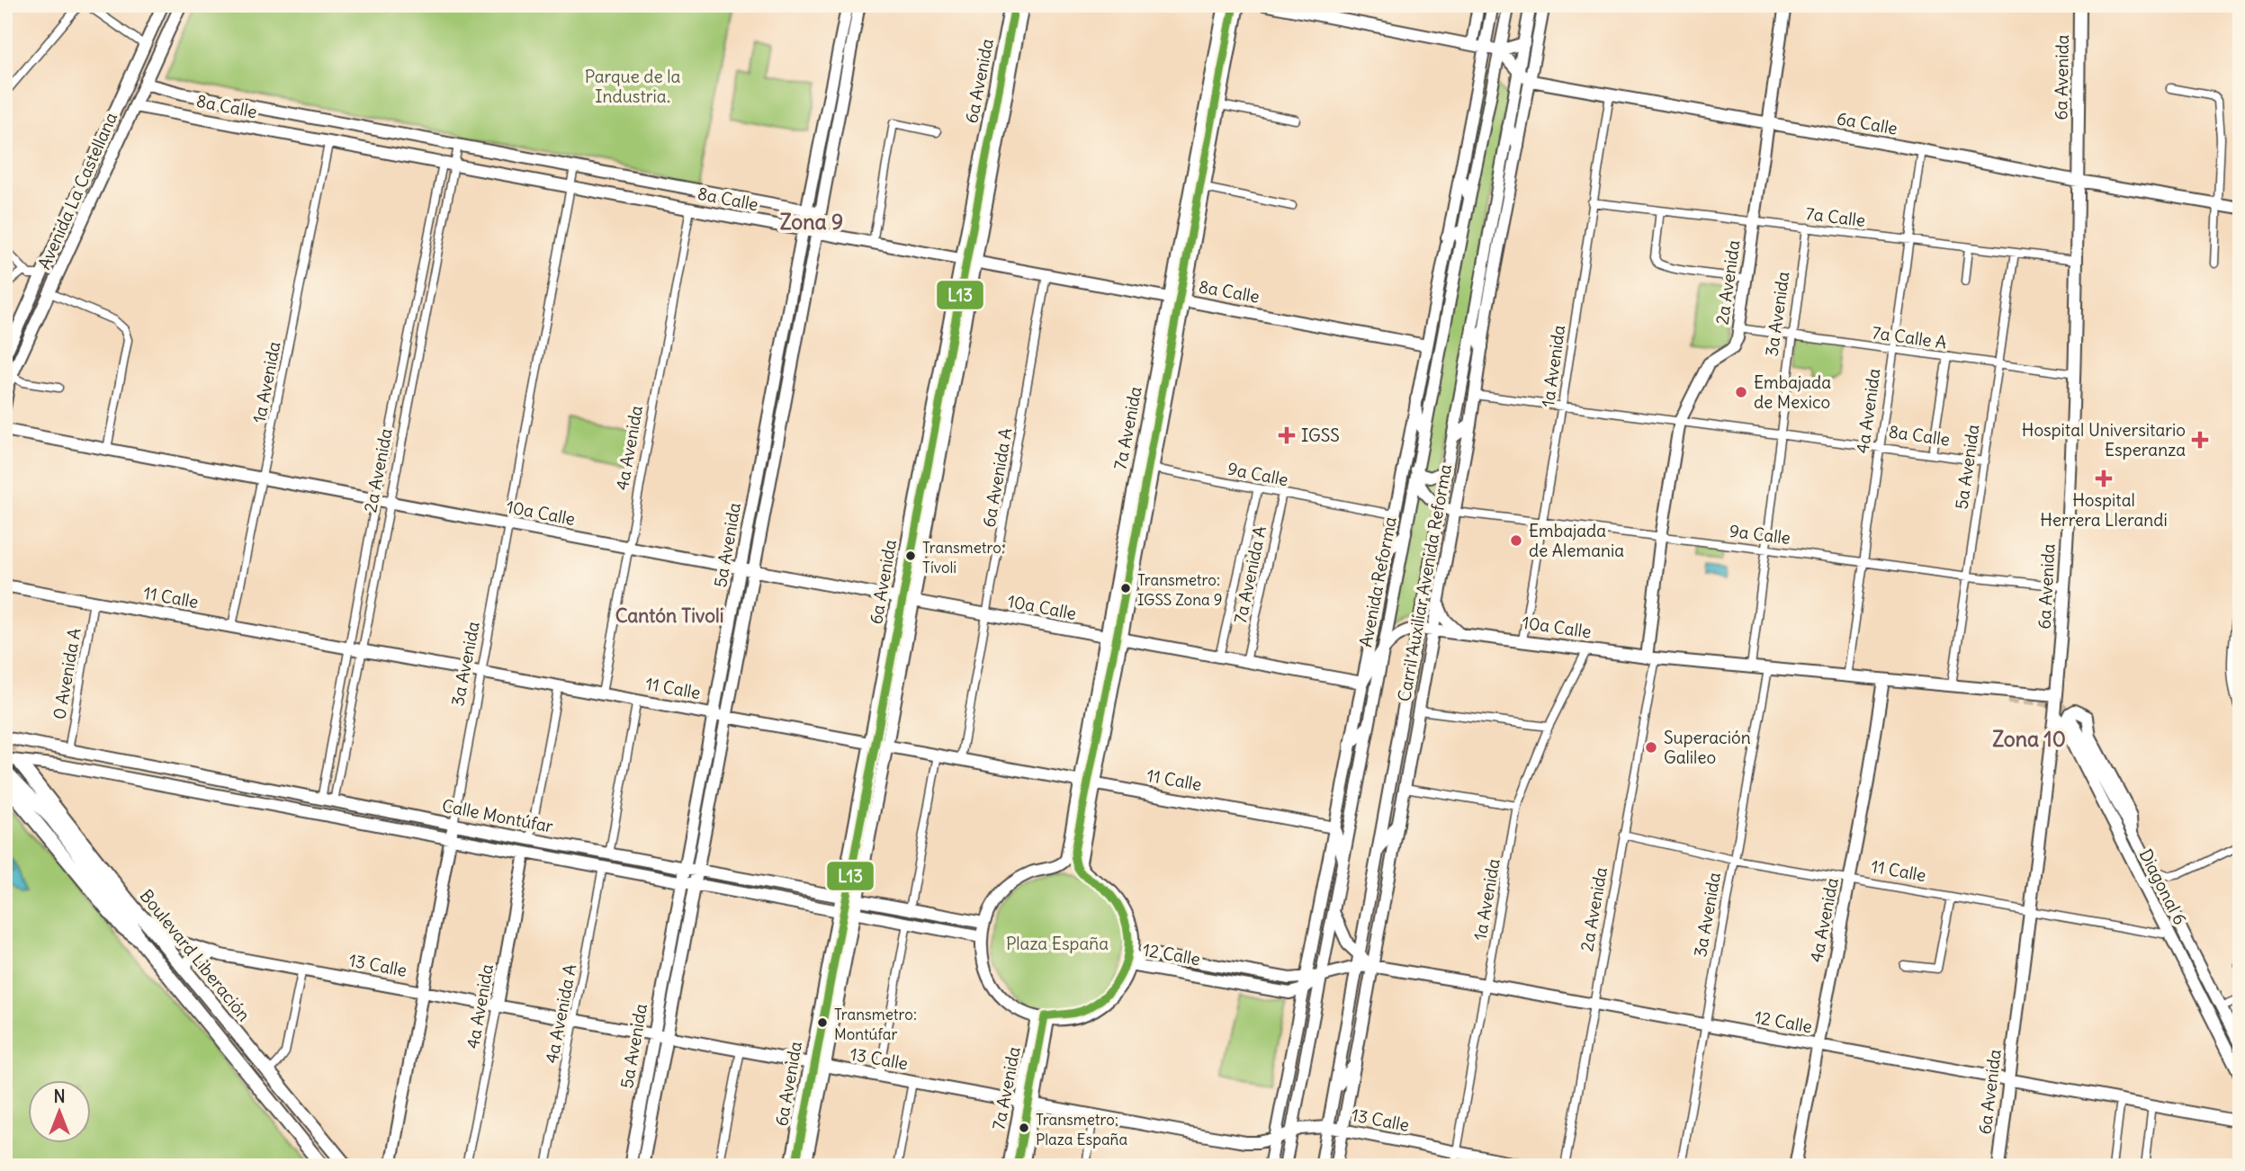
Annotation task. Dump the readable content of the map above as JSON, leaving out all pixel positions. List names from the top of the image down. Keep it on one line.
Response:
{"streets":{"highway":["Boulevard Liberación"],"main road":["6a Avenida","8a Calle","6a Calle","Avenida La Castellana","2a Avenida","3a Avenida","4a Avenida","7a Avenida","5a Avenida","10a Calle","Avenida Reforma","Carril Auxiliar Avenida Reforma","11 Calle","Calle Montúfar","Diagonal 6","12 Calle","13 Calle"],"street":["7a Calle","7a Calle A","1a Avenida","9a Calle","6a Avenida A","7a Avenida A","0 Avenida A","4a Avenida A"]},"crossings":[["6a Avenida","8a Calle"],["6a Avenida","6a Calle"],["6a Avenida","7a Calle"],["6a Avenida","7a Calle A"],["6a Avenida","9a Calle"],["6a Avenida","10a Calle"],["6a Avenida","11 Calle"],["6a Avenida","Calle Montúfar"],["6a Avenida","Diagonal 6"],["6a Avenida","12 Calle"],["6a Avenida","13 Calle"],["8a Calle","Avenida La Castellana"],["8a Calle","2a Avenida"],["8a Calle","3a Avenida"],["8a Calle","1a Avenida"],["8a Calle","4a Avenida"],["8a Calle","7a Avenida"],["8a Calle","5a Avenida"],["8a Calle","6a Avenida A"],["8a Calle","Carril Auxiliar Avenida Reforma"],["6a Calle","2a Avenida"],["6a Calle","1a Avenida"],["6a Calle","4a Avenida"],["6a Calle","Avenida Reforma"],["6a Calle","Carril Auxiliar Avenida Reforma"],["7a Calle","2a Avenida"],["7a Calle","3a Avenida"],["7a Calle","1a Avenida"],["7a Calle","4a Avenida"],["7a Calle","5a Avenida"],["2a Avenida","7a Calle A"],["2a Avenida","9a Calle"],["2a Avenida","10a Calle"],["2a Avenida","11 Calle"],["2a Avenida","Calle Montúfar"],["2a Avenida","12 Calle"],["3a Avenida","7a Calle A"],["3a Avenida","9a Calle"],["3a Avenida","10a Calle"],["3a Avenida","11 Calle"],["3a Avenida","Calle Montúfar"],["3a Avenida","12 Calle"],["3a Avenida","13 Calle"],["7a Calle A","4a Avenida"],["7a Calle A","5a Avenida"],["1a Avenida","9a Calle"],["1a Avenida","10a Calle"],["1a Avenida","11 Calle"],["1a Avenida","12 Calle"],["1a Avenida","13 Calle"],["4a Avenida","9a Calle"],["4a Avenida","10a Calle"],["4a Avenida","11 Calle"],["4a Avenida","Calle Montúfar"],["4a Avenida","12 Calle"],["4a Avenida","13 Calle"],["7a Avenida","9a Calle"],["7a Avenida","10a Calle"],["7a Avenida","11 Calle"],["7a Avenida","Calle Montúfar"],["7a Avenida","12 Calle"],["7a Avenida","13 Calle"],["5a Avenida","9a Calle"],["5a Avenida","10a Calle"],["5a Avenida","11 Calle"],["5a Avenida","Calle Montúfar"],["5a Avenida","13 Calle"],["9a Calle","7a Avenida A"],["9a Calle","Carril Auxiliar Avenida Reforma"],["6a Avenida A","10a Calle"],["6a Avenida A","11 Calle"],["10a Calle","7a Avenida A"],["10a Calle","Carril Auxiliar Avenida Reforma"],["Avenida Reforma","12 Calle"],["Avenida Reforma","13 Calle"],["Carril Auxiliar Avenida Reforma","12 Calle"],["Carril Auxiliar Avenida Reforma","13 Calle"],["11 Calle","0 Avenida A"],["11 Calle","Diagonal 6"],["0 Avenida A","Calle Montúfar"],["Calle Montúfar","4a Avenida A"],["Boulevard Liberación","13 Calle"],["13 Calle","4a Avenida A"]],"districts":["Zona 9","Cantón Tivoli","Zona 10"],"parks":["Parque de la Industria.","Plaza España"],"places":{"other":["Embajada de Mexico","Embajada de Alemania","Transmetro: Tívoli","Transmetro: IGSS Zona 9","Superación Galileo","Transmetro: Montúfar","Transmetro: Plaza España"],"health":["IGSS","Hospital Universitario Esperanza","Hospital Herrera Llerandi"]},"lines":["transit line L13"],"north":"top"}
